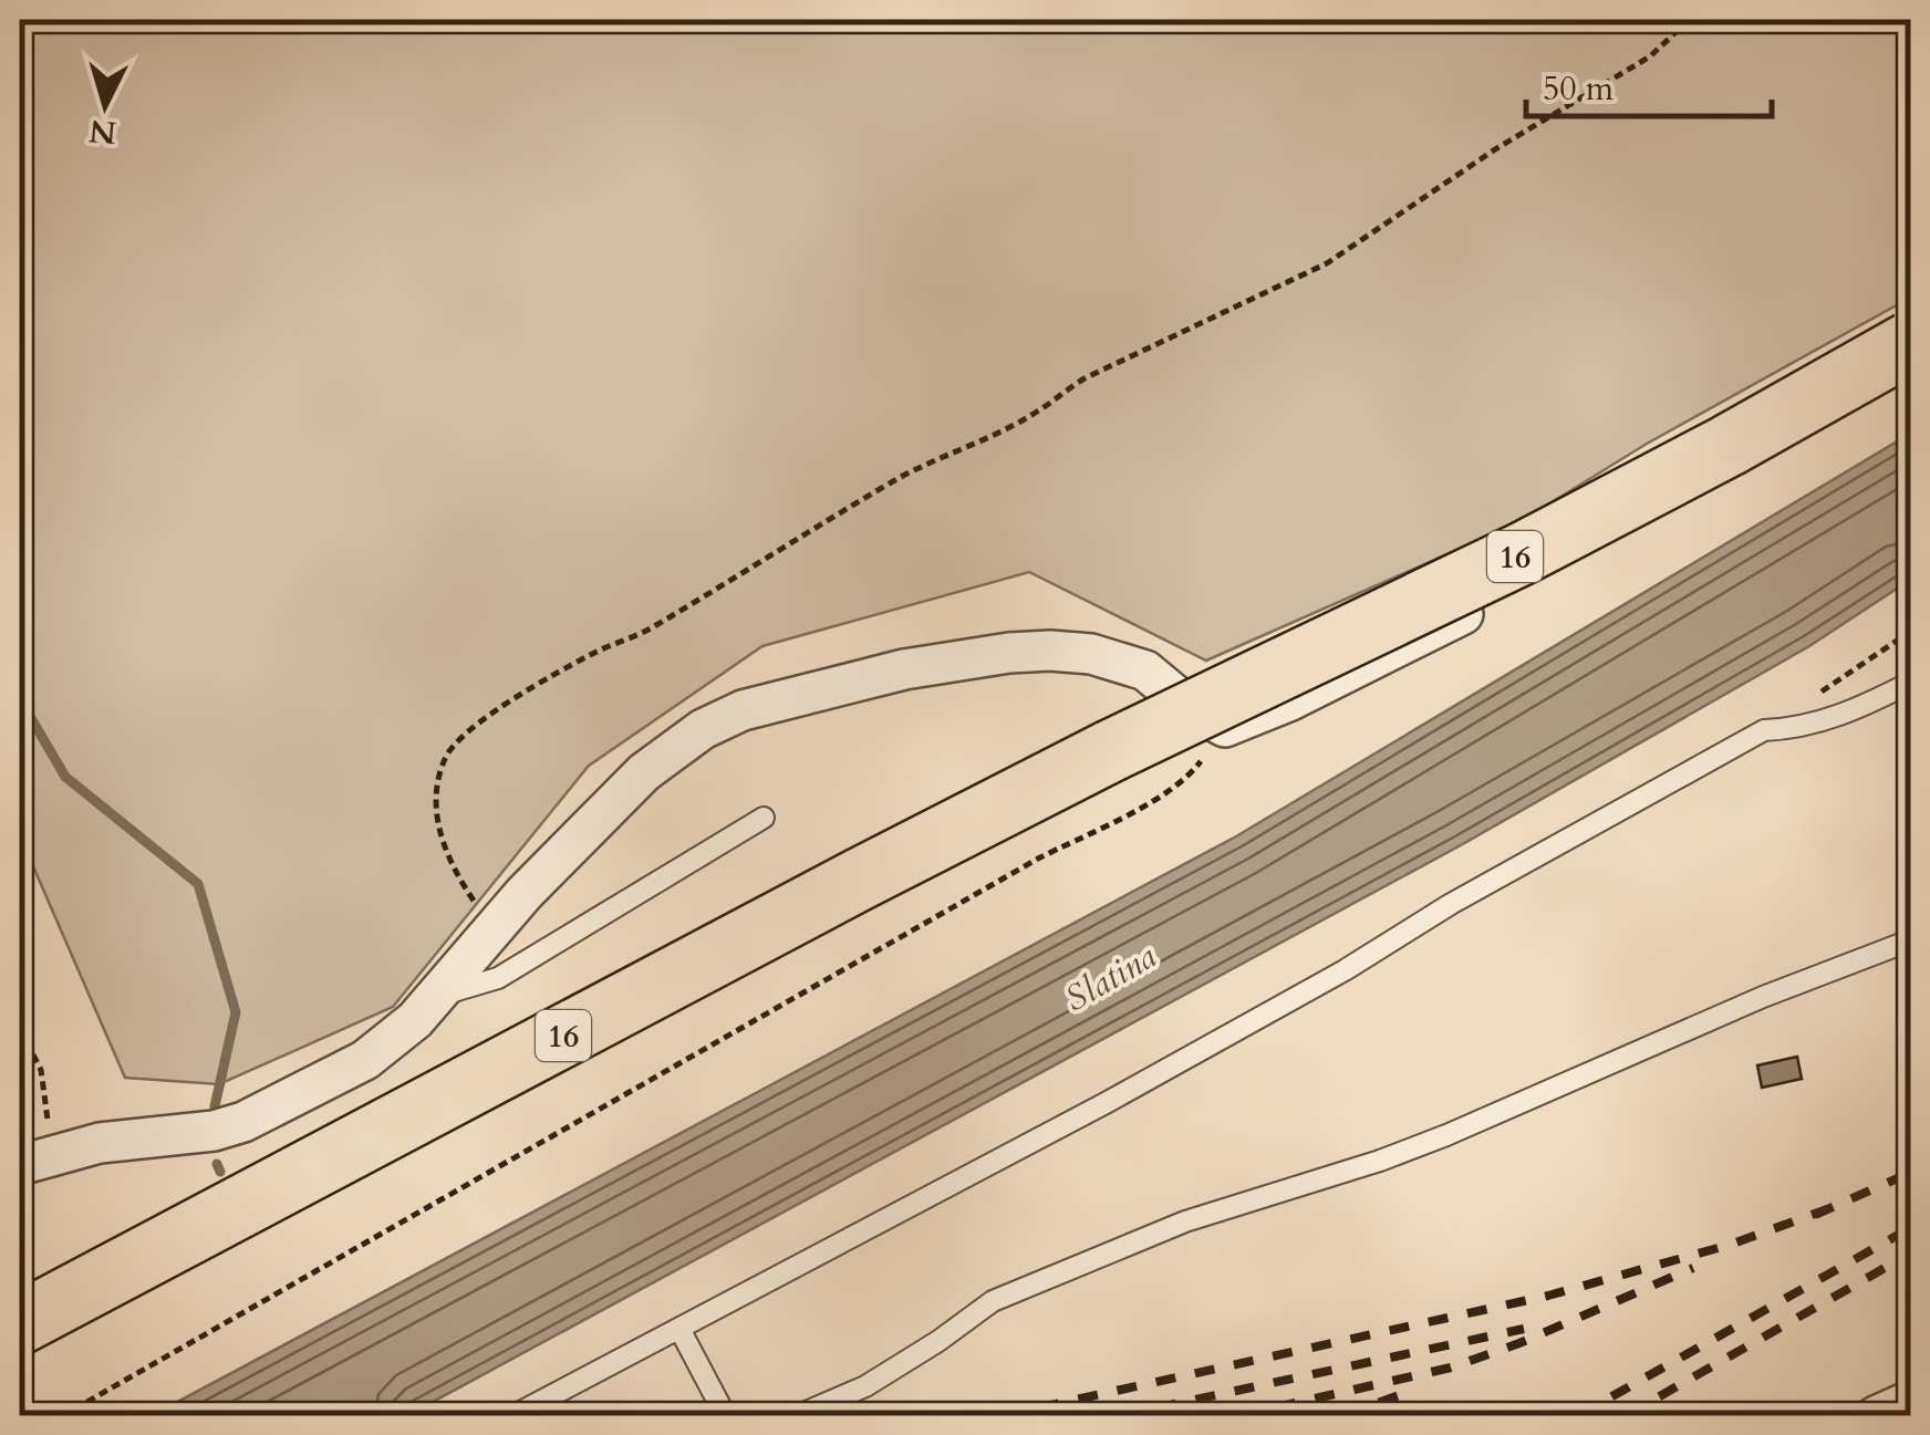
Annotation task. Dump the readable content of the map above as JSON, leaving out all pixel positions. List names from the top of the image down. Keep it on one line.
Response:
{"streets":{"main road":["16"]},"water":["Slatina"],"scale_bar":"50 m","north":"bottom"}
